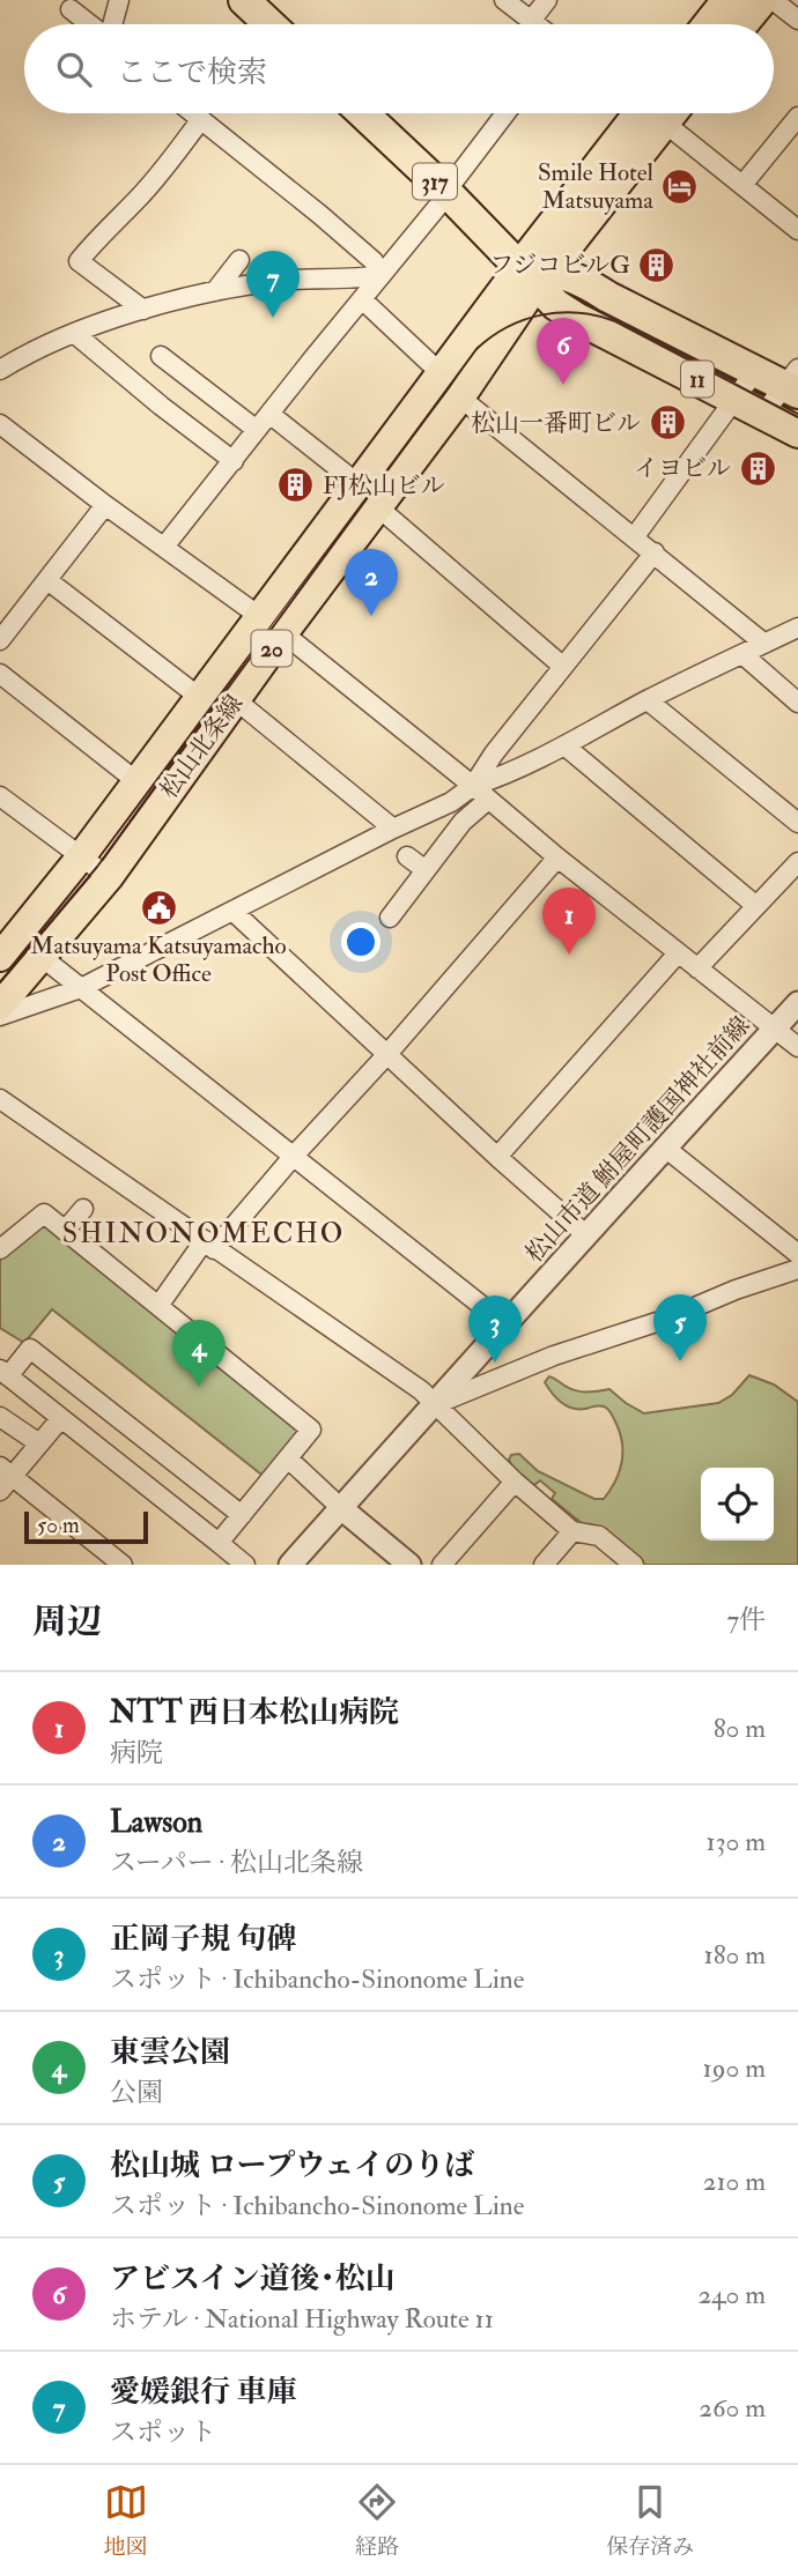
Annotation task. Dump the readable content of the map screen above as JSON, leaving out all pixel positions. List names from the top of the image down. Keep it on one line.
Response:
{"streets":{"highway":["317","11"],"main road":["20","松山北条線"],"street":["松山市道 鮒屋町護国神社前線"]},"crossings":[["317","11"],["317","松山北条線"],["11","松山北条線"]],"districts":["SHINONOMECHO"],"places":{"hotel":["Smile Hotel Matsuyama"],"building":["フジコビルG","松山一番町ビル","イヨビル","FJ松山ビル"],"public building":["Matsuyama Katsuyamacho Post Office"]},"scale_bar":"50 m","page":{"search":"ここで検索","pins":["7","6","2","1","5","3","4"],"scale":"50 m","heading":["周辺","7件"],"list":[{"mark":"1","name":"NTT 西日本松山病院","note":"病院","value":"80 m"},{"mark":"2","name":"Lawson","note":"スーパー · 松山北条線","value":"130 m"},{"mark":"3","name":"正岡子規 句碑","note":"スポット · Ichibancho-Sinonome Line","value":"180 m"},{"mark":"4","name":"東雲公園","note":"公園","value":"190 m"},{"mark":"5","name":"松山城 ロープウェイのりば","note":"スポット · Ichibancho-Sinonome Line","value":"210 m"},{"mark":"6","name":"アビスイン道後･松山","note":"ホテル · National Highway Route 11","value":"240 m"},{"mark":"7","name":"愛媛銀行 車庫","note":"スポット","value":"260 m"}],"nav":["地図","経路","保存済み"]}}
